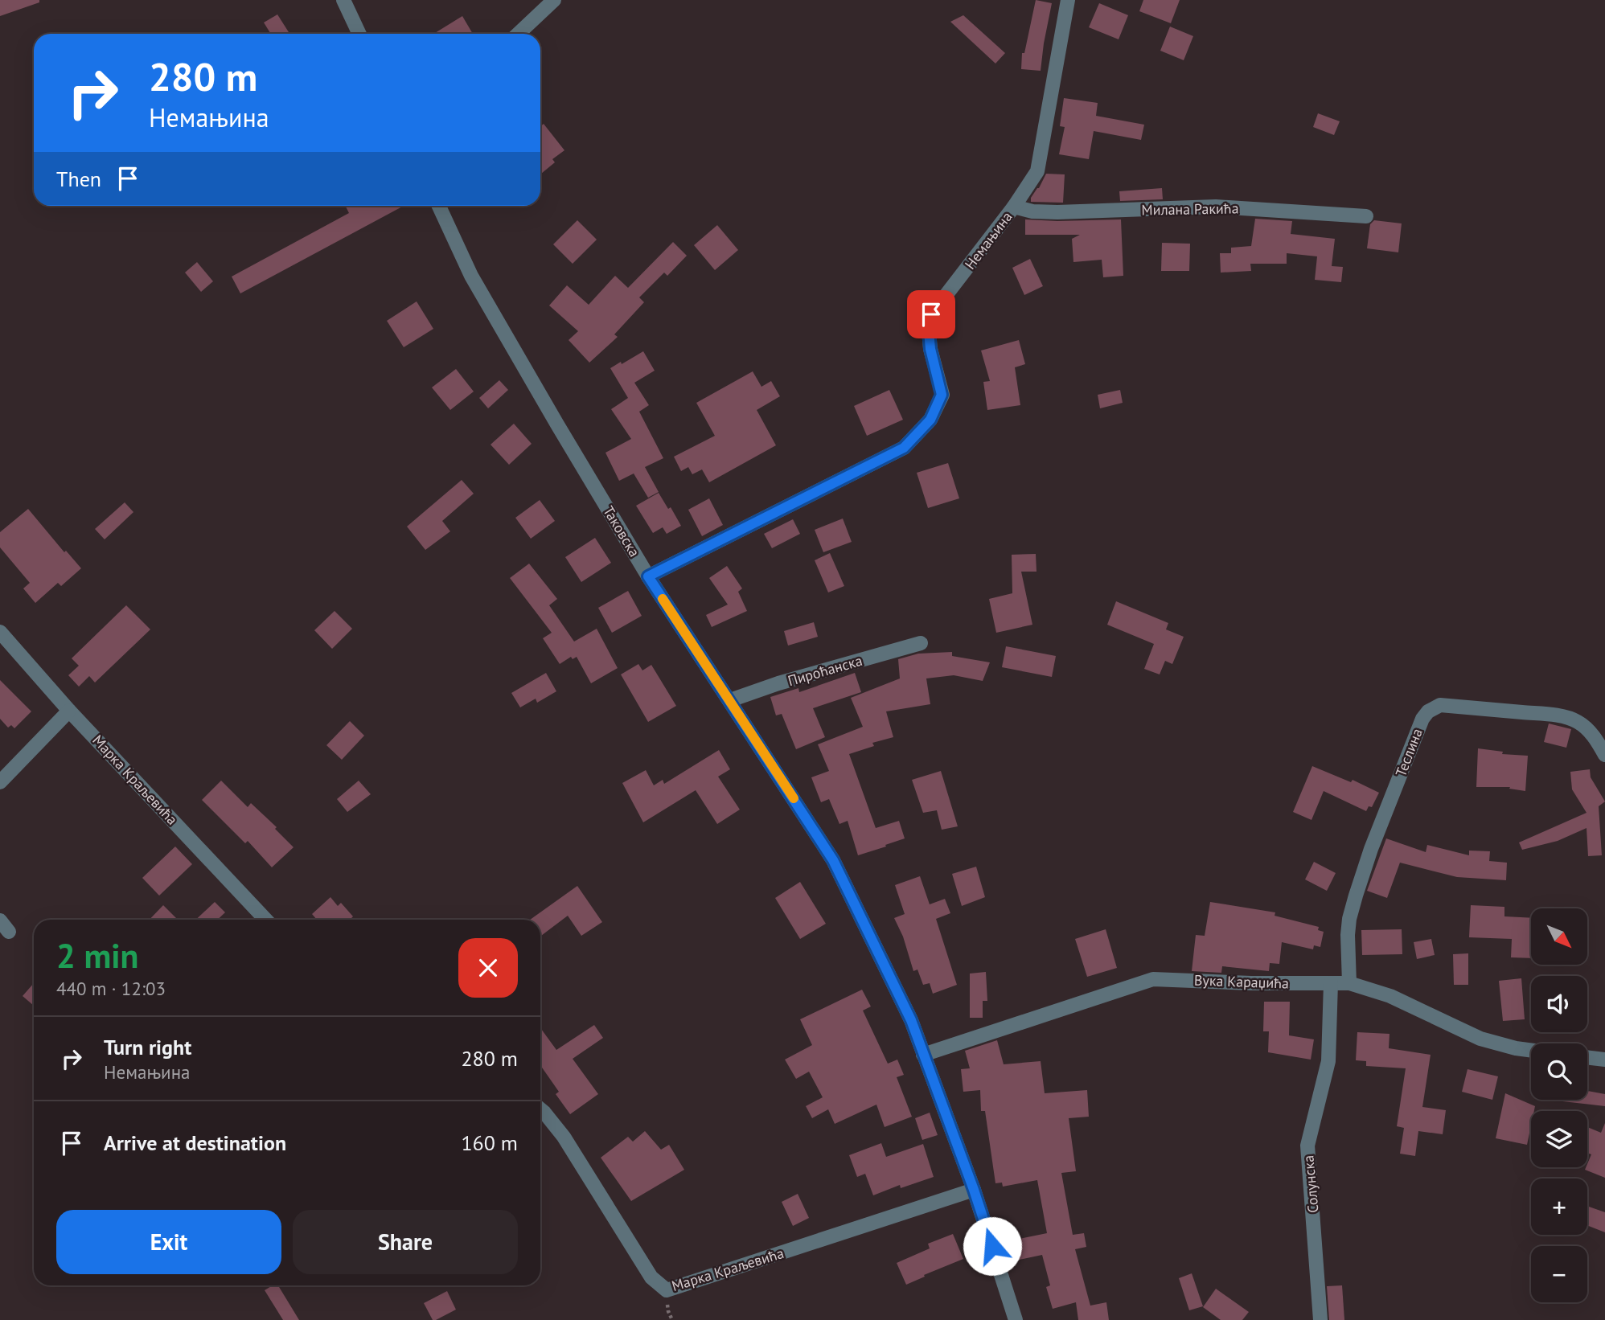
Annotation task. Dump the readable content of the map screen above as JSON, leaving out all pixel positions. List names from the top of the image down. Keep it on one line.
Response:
{"streets":{"street":["Милана Ракића","Немањина","Таковска","Пироћанска","Теслина","Марка Краљевића","Вука Караџића","Солунска"]},"crossings":[["Милана Ракића","Немањина"],["Немањина","Таковска"],["Таковска","Пироћанска"],["Таковска","Марка Краљевића"],["Таковска","Вука Караџића"],["Теслина","Вука Караџића"],["Вука Караџића","Солунска"]],"north":"bottom right","page":{"turn":["280 m","Немањина"],"then":"Then","map_buttons":["+","−"],"heading":["2 min","440 m · 12:03"],"list":[{"name":"Turn right","note":"Немањина","value":"280 m"},{"name":"Arrive at destination","value":"160 m"}],"buttons":["Exit","Share"]}}
